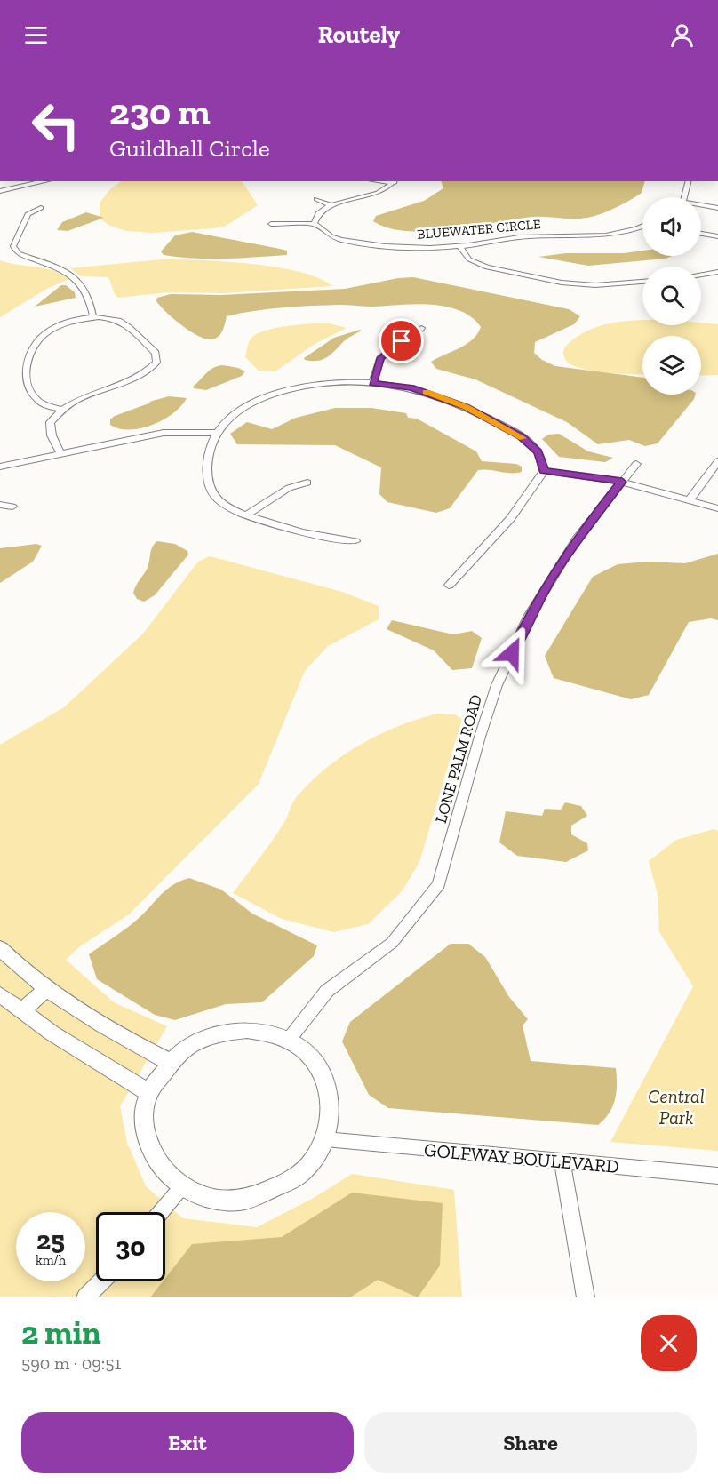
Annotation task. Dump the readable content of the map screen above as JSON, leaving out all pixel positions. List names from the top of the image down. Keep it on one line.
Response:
{"streets":{"street":["BLUEWATER CIRCLE","LONE PALM ROAD","GOLFWAY BOULEVARD"]},"crossings":[["LONE PALM ROAD","GOLFWAY BOULEVARD"]],"parks":["Central Park"],"page":{"header":"Routely","turn":["230 m","Guildhall Circle"],"speed":"25 km/h","limit":"30","heading":["2 min","590 m · 09:51"],"buttons":["Exit","Share"]}}
